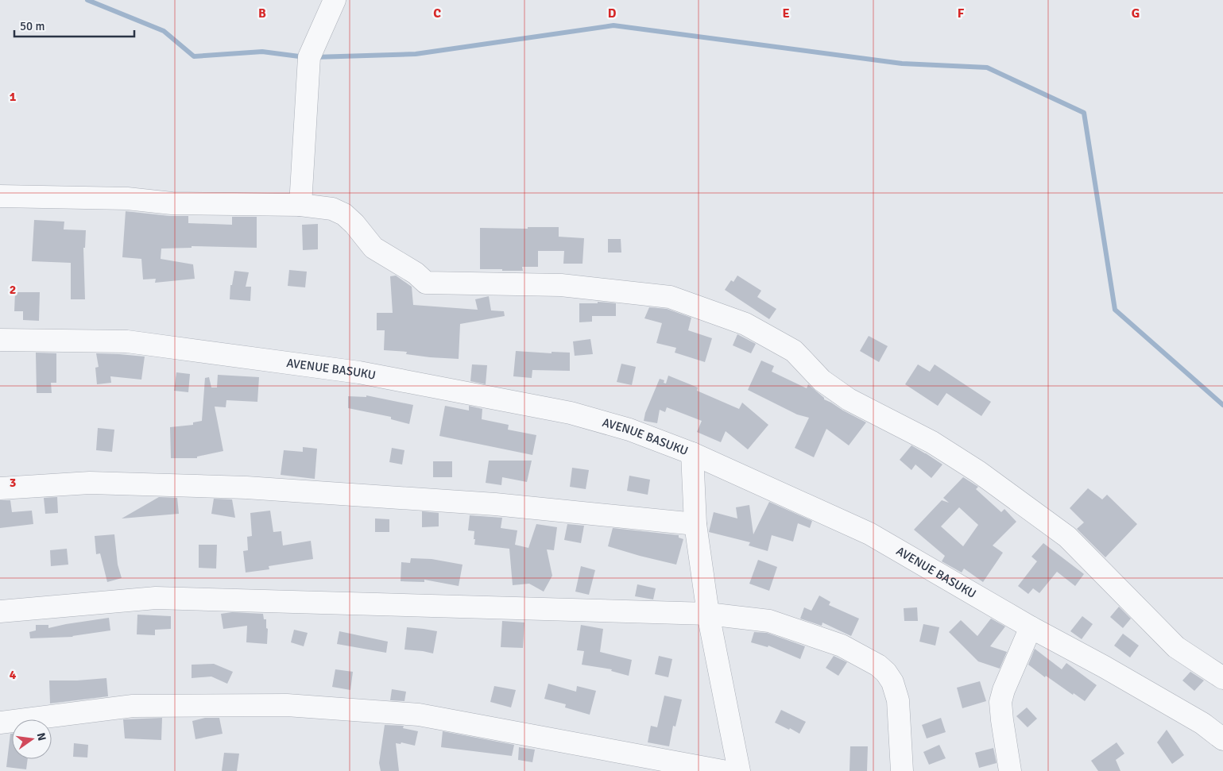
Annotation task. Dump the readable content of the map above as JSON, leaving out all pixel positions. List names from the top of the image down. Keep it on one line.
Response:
{"streets":{"street":["AVENUE BASUKU"]},"scale_bar":"50 m","north":"right","grid":{"columns":["B","C","D","E","F","G"],"rows":["1","2","3","4"]}}
